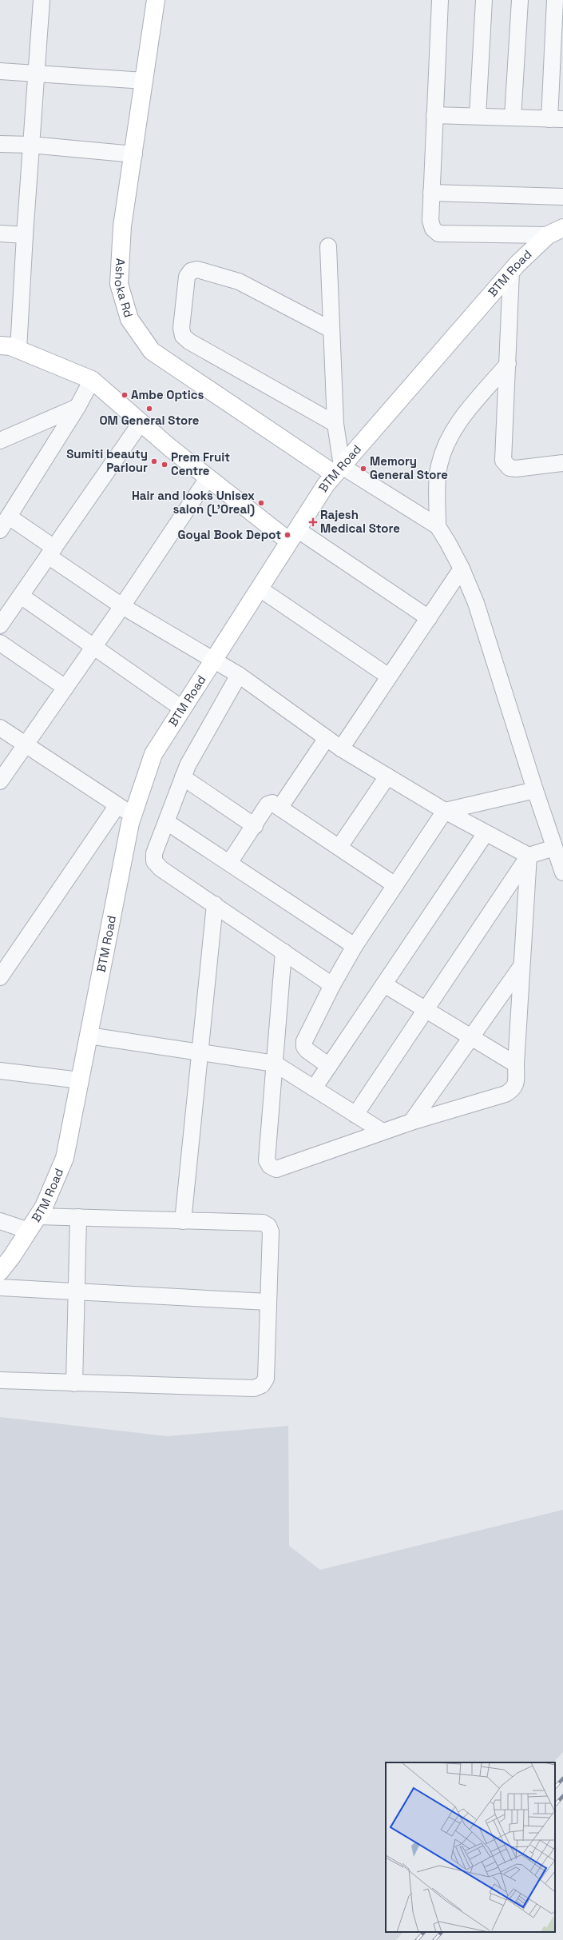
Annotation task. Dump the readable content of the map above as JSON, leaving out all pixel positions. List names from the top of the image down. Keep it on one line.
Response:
{"streets":{"street":["BTM Road","Ashoka Rd"]},"crossings":[["BTM Road","Ashoka Rd"]],"places":{"other":["Ambe Optics","OM General Store","Sumiti beauty Parlour","Prem Fruit Centre","Memory General Store","Hair and looks Unisex salon (L'Oreal)","Goyal Book Depot"],"health":["Rajesh Medical Store"]}}
